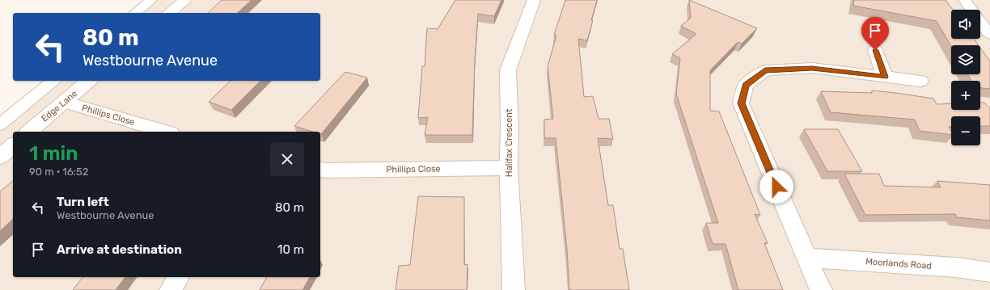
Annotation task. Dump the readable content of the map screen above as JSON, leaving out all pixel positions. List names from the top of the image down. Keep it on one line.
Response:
{"streets":{"street":["Edge Lane","Phillips Close","Halifax Crescent","Moorlands Road"]},"crossings":[["Edge Lane","Phillips Close"],["Phillips Close","Halifax Crescent"]],"page":{"map_buttons":["+","−"],"turn":["80 m","Westbourne Avenue"],"heading":["1 min","90 m · 16:52"],"list":[{"name":"Turn left","note":"Westbourne Avenue","value":"80 m"},{"name":"Arrive at destination","value":"10 m"}]}}
